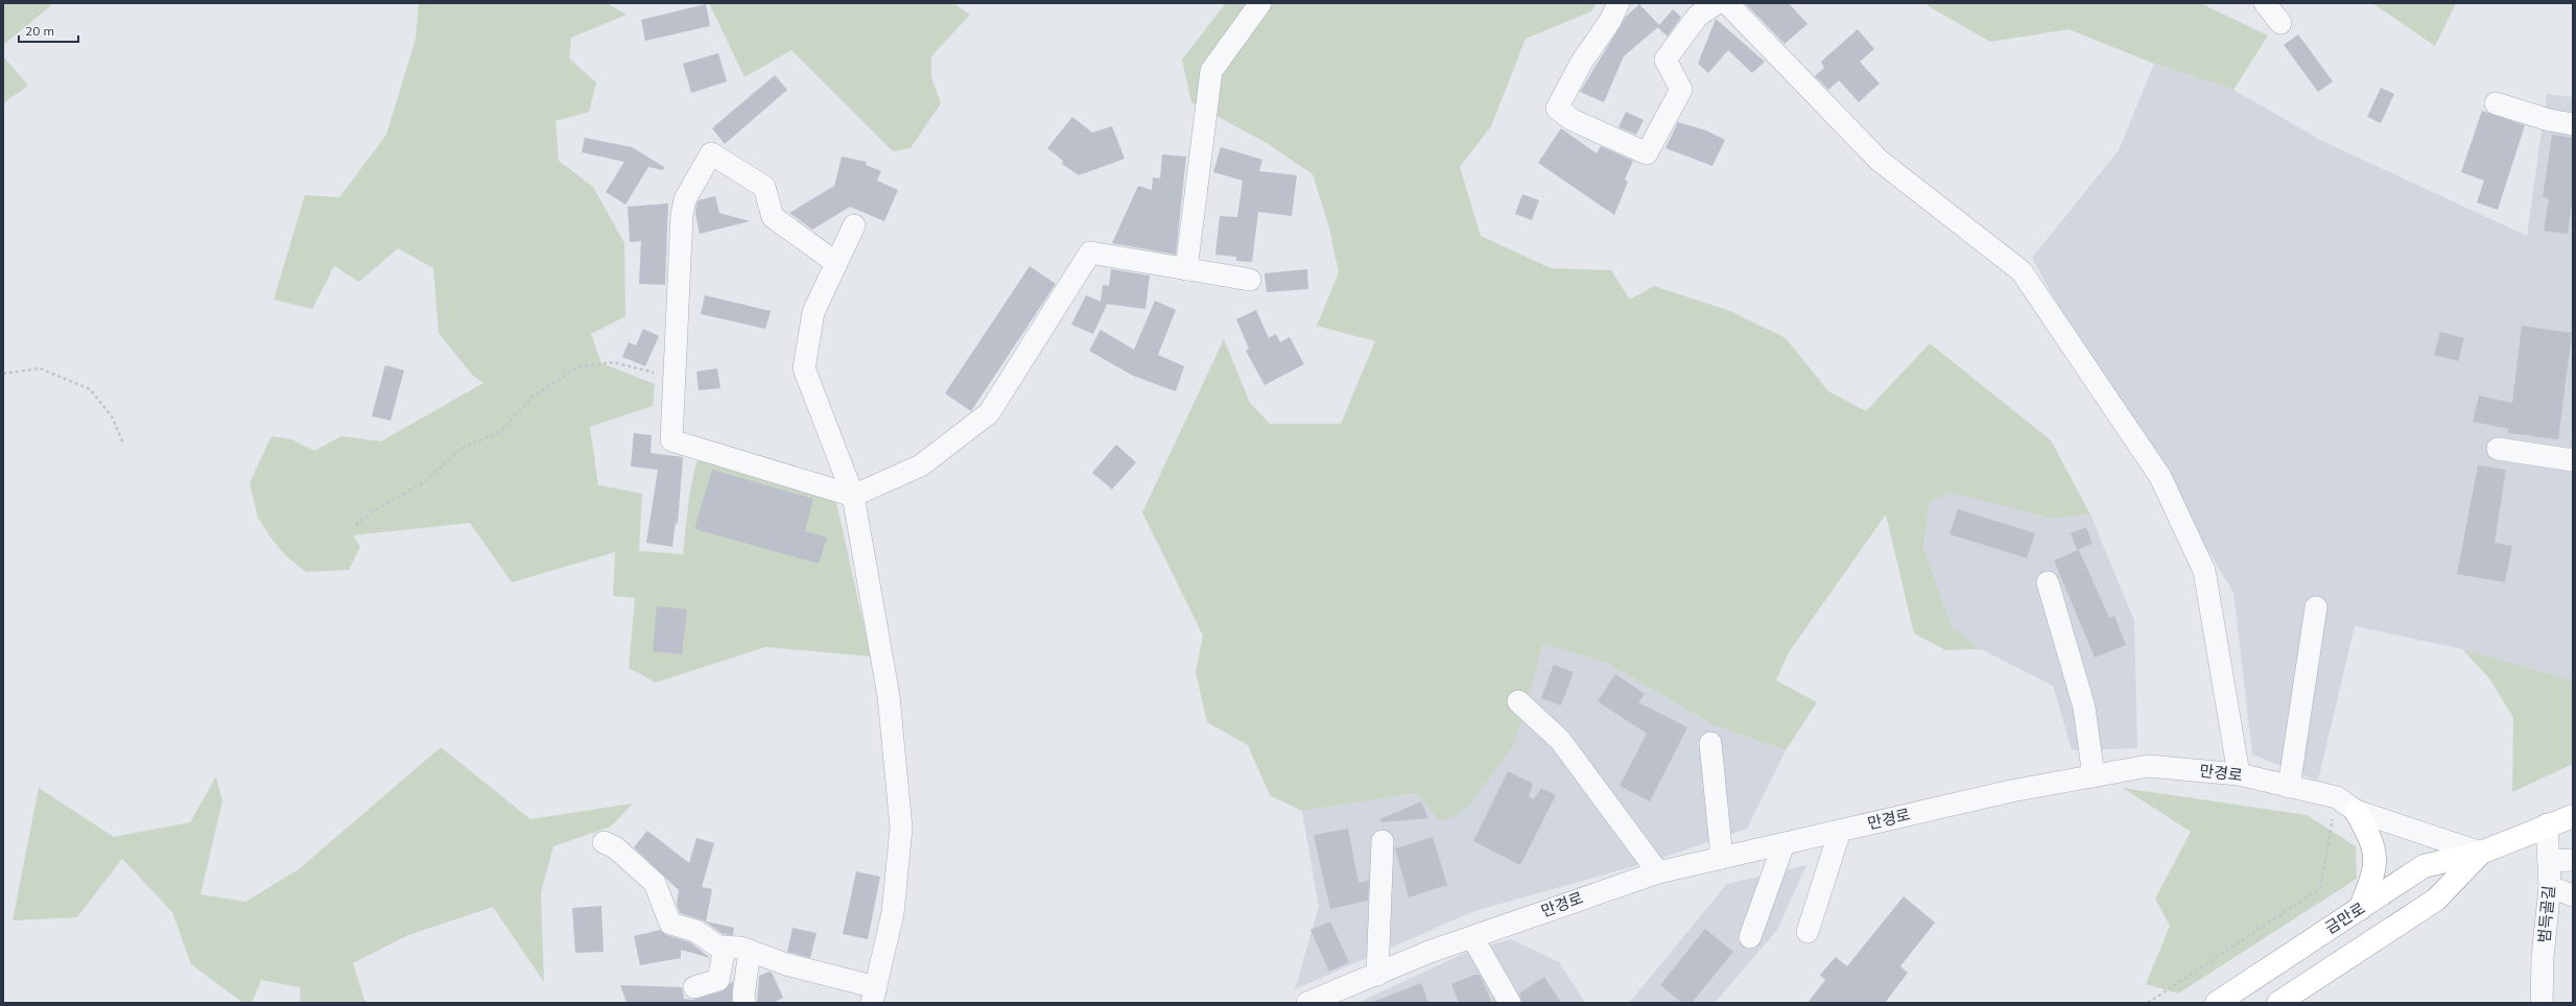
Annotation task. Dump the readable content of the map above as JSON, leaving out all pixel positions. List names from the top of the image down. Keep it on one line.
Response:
{"streets":{"main road":["금만로"],"street":["만경로","범득골길"]},"crossings":[["만경로","금만로"],["범득골길","금만로"]],"scale_bar":"20 m"}
